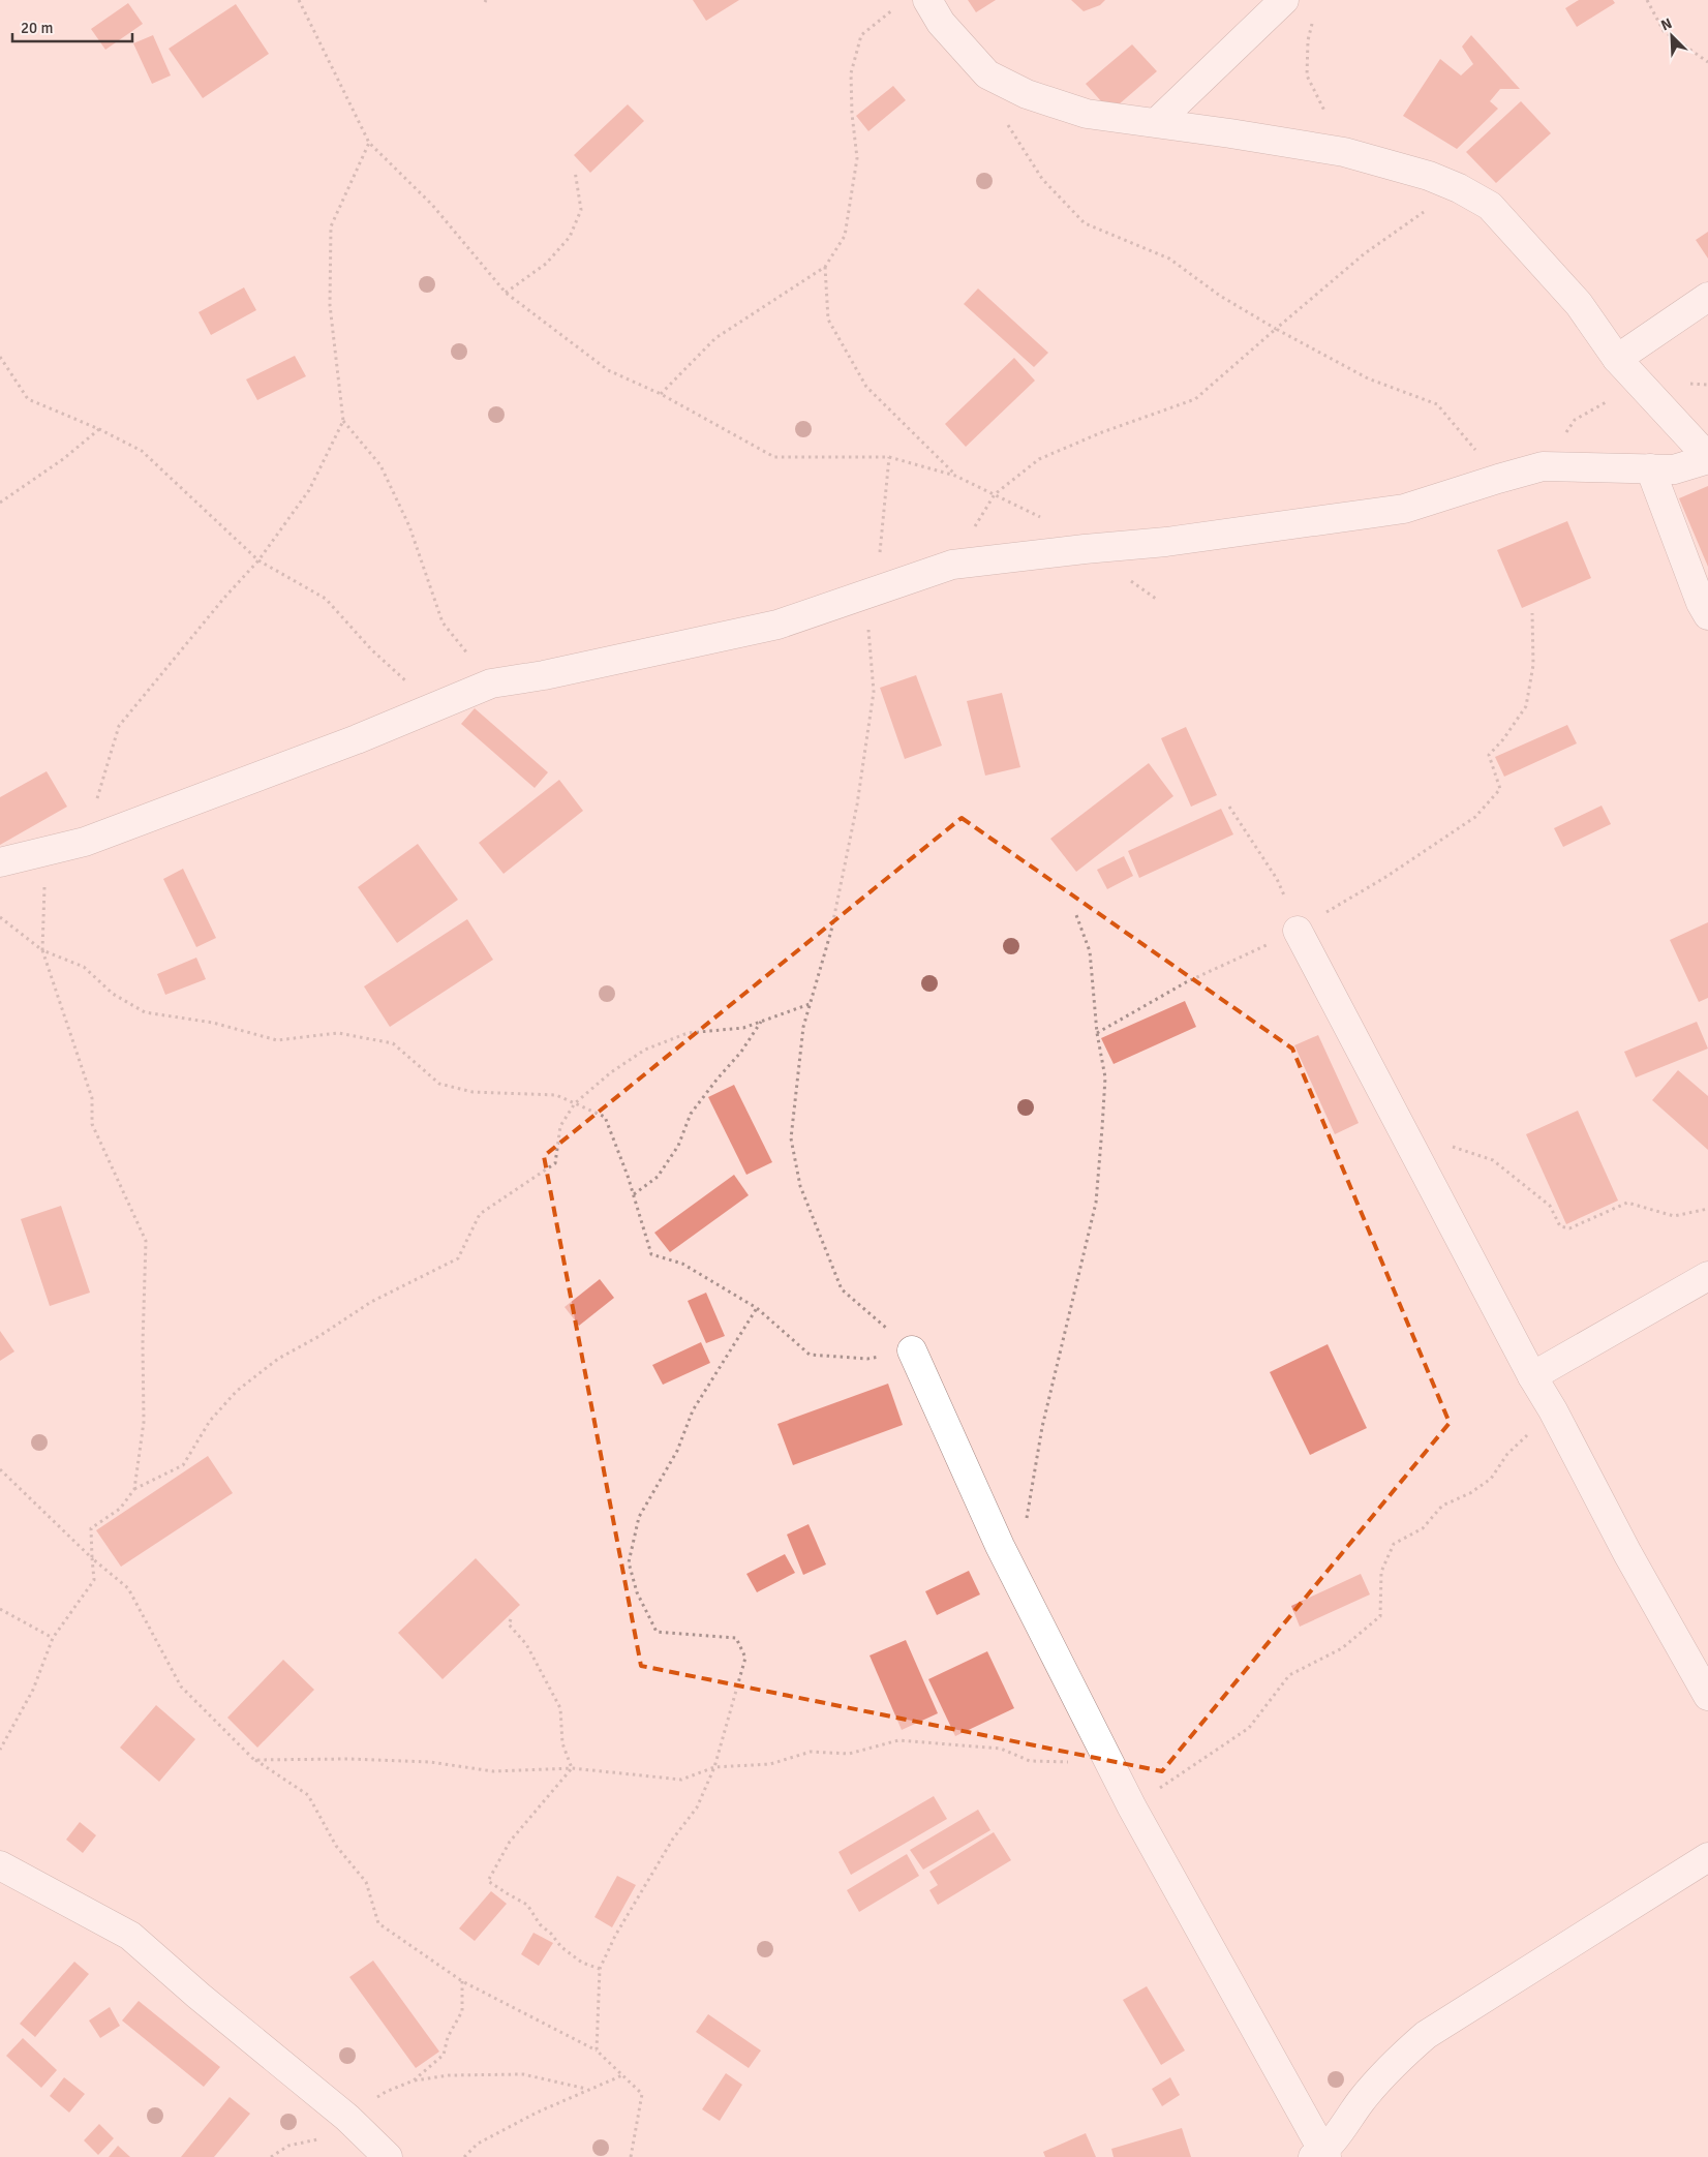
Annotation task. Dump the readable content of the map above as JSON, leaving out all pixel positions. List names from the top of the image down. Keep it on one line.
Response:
{"scale_bar":"20 m","north":"top left"}
